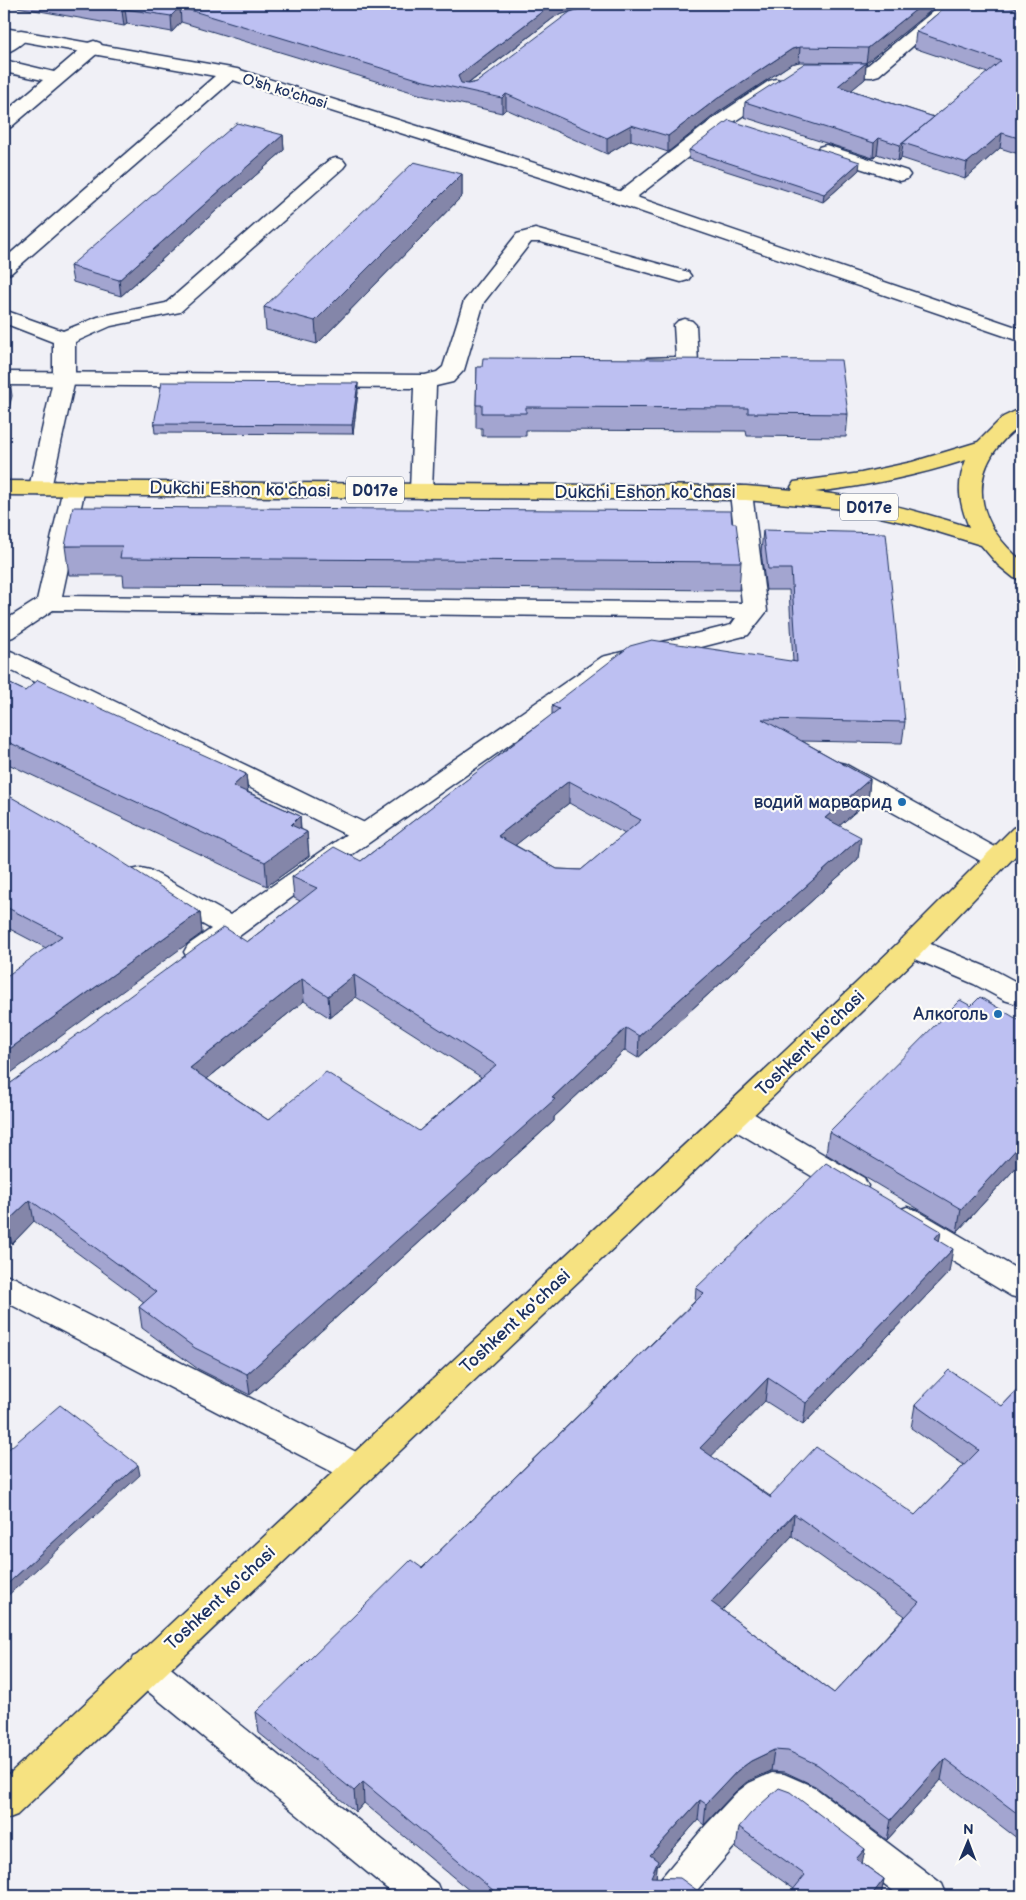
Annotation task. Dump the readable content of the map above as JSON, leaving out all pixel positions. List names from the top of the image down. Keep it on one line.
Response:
{"streets":{"main road":["Dukchi Eshon ko'chasi","D017e","Toshkent ko'chasi"],"street":["O'sh ko'chasi"]},"crossings":[["Dukchi Eshon ko'chasi","D017e"]],"places":["водий марварид","Алкоголь"],"north":"top"}
